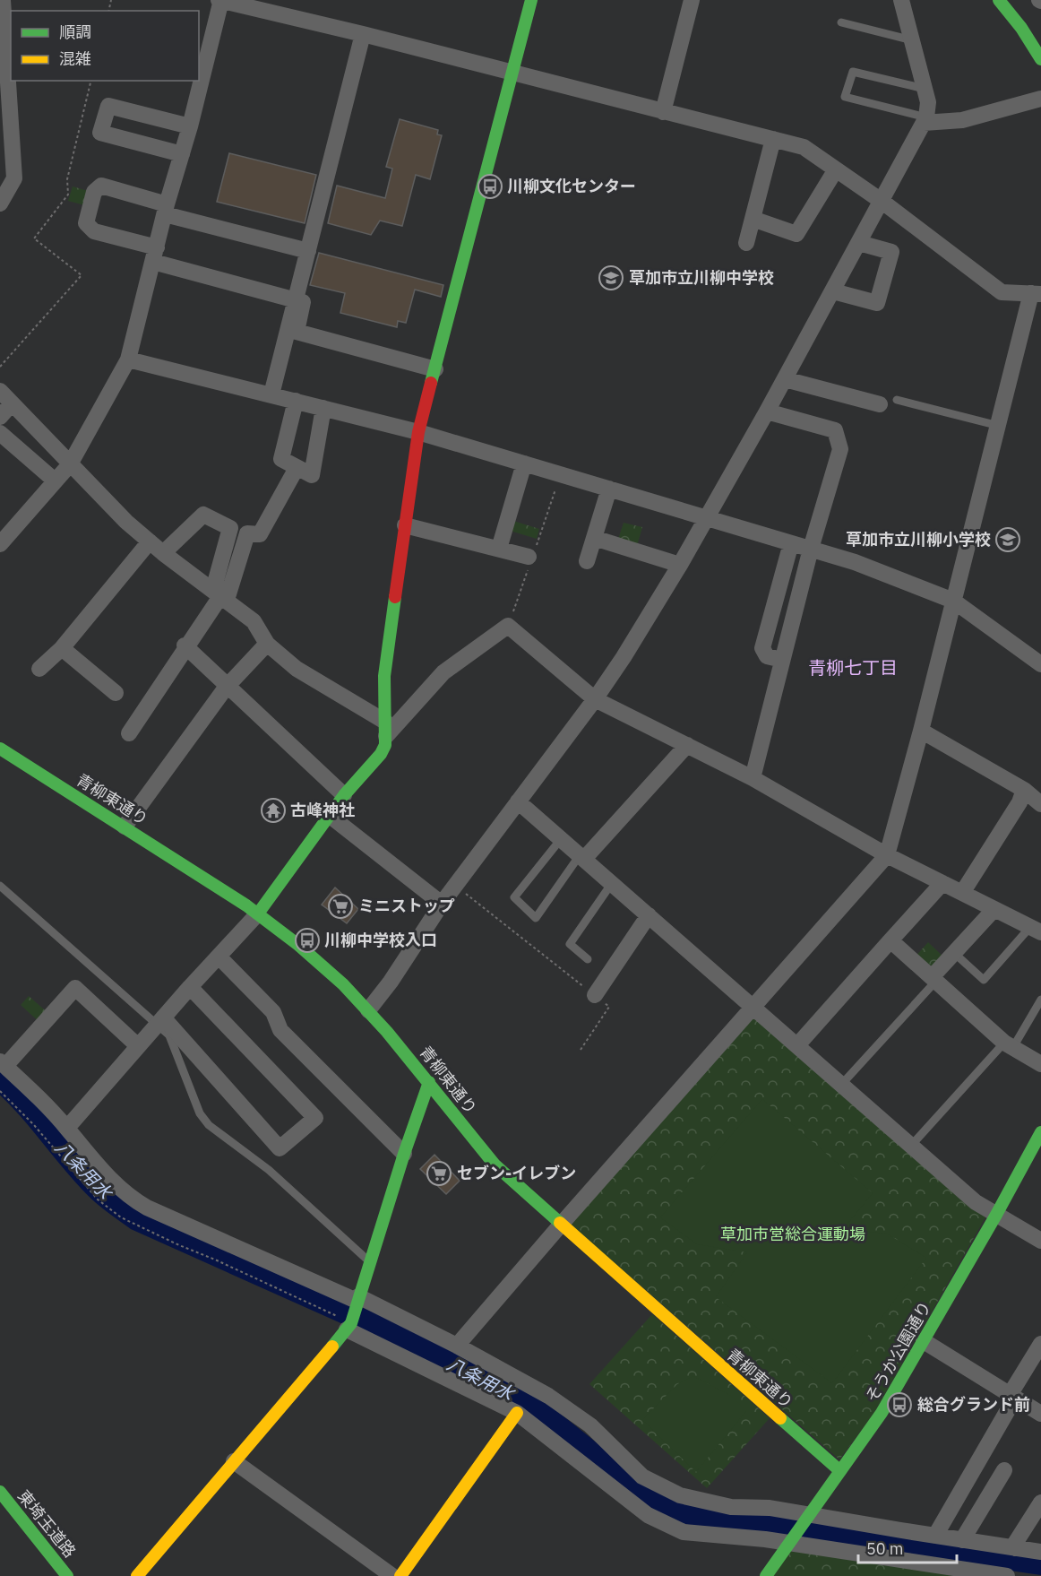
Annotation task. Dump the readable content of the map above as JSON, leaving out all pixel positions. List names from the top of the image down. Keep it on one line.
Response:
{"streets":{"main road":["青柳東通り","そうか公園通り","東埼玉道路"]},"crossings":[["青柳東通り","そうか公園通り"]],"districts":["青柳七丁目"],"water":["八条用水"],"parks":["草加市営総合運動場"],"places":{"bus stop":["川柳文化センター","川柳中学校入口","総合グランド前"],"school or university":["草加市立川柳中学校","草加市立川柳小学校"],"temple":["古峰神社"],"supermarket":["ミニストップ","セブン-イレブン"]},"legend":["順調","混雑"],"scale_bar":"50 m"}
